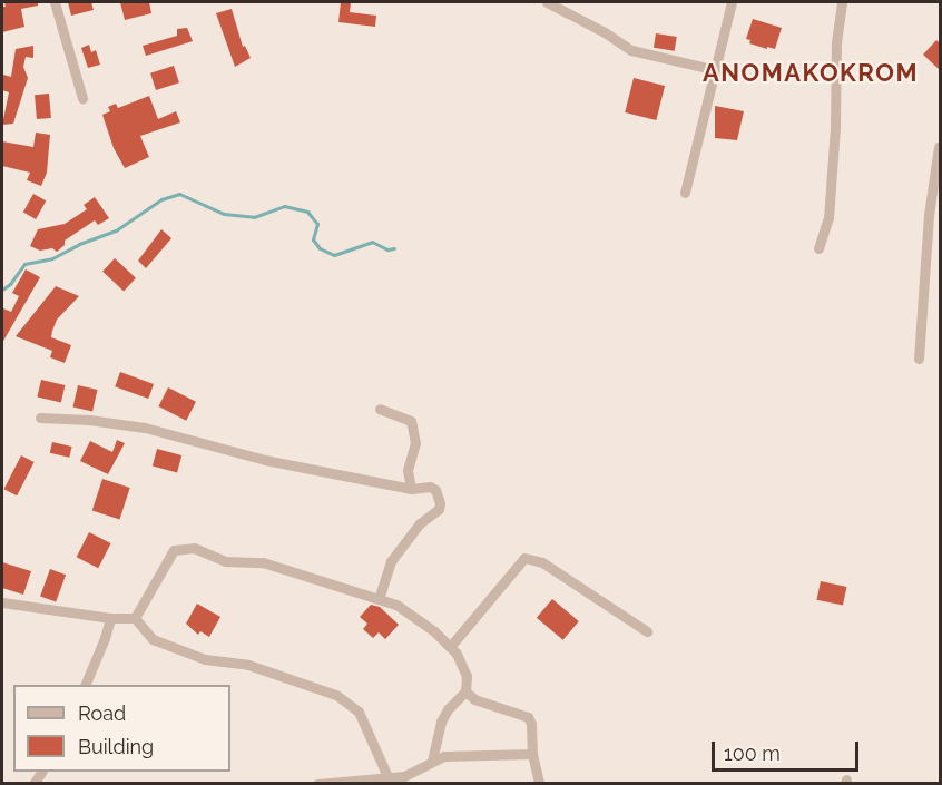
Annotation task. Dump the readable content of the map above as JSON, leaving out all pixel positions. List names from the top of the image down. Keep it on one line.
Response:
{"districts":["ANOMAKOKROM"],"legend":["Road","Building"],"scale_bar":"100 m"}
